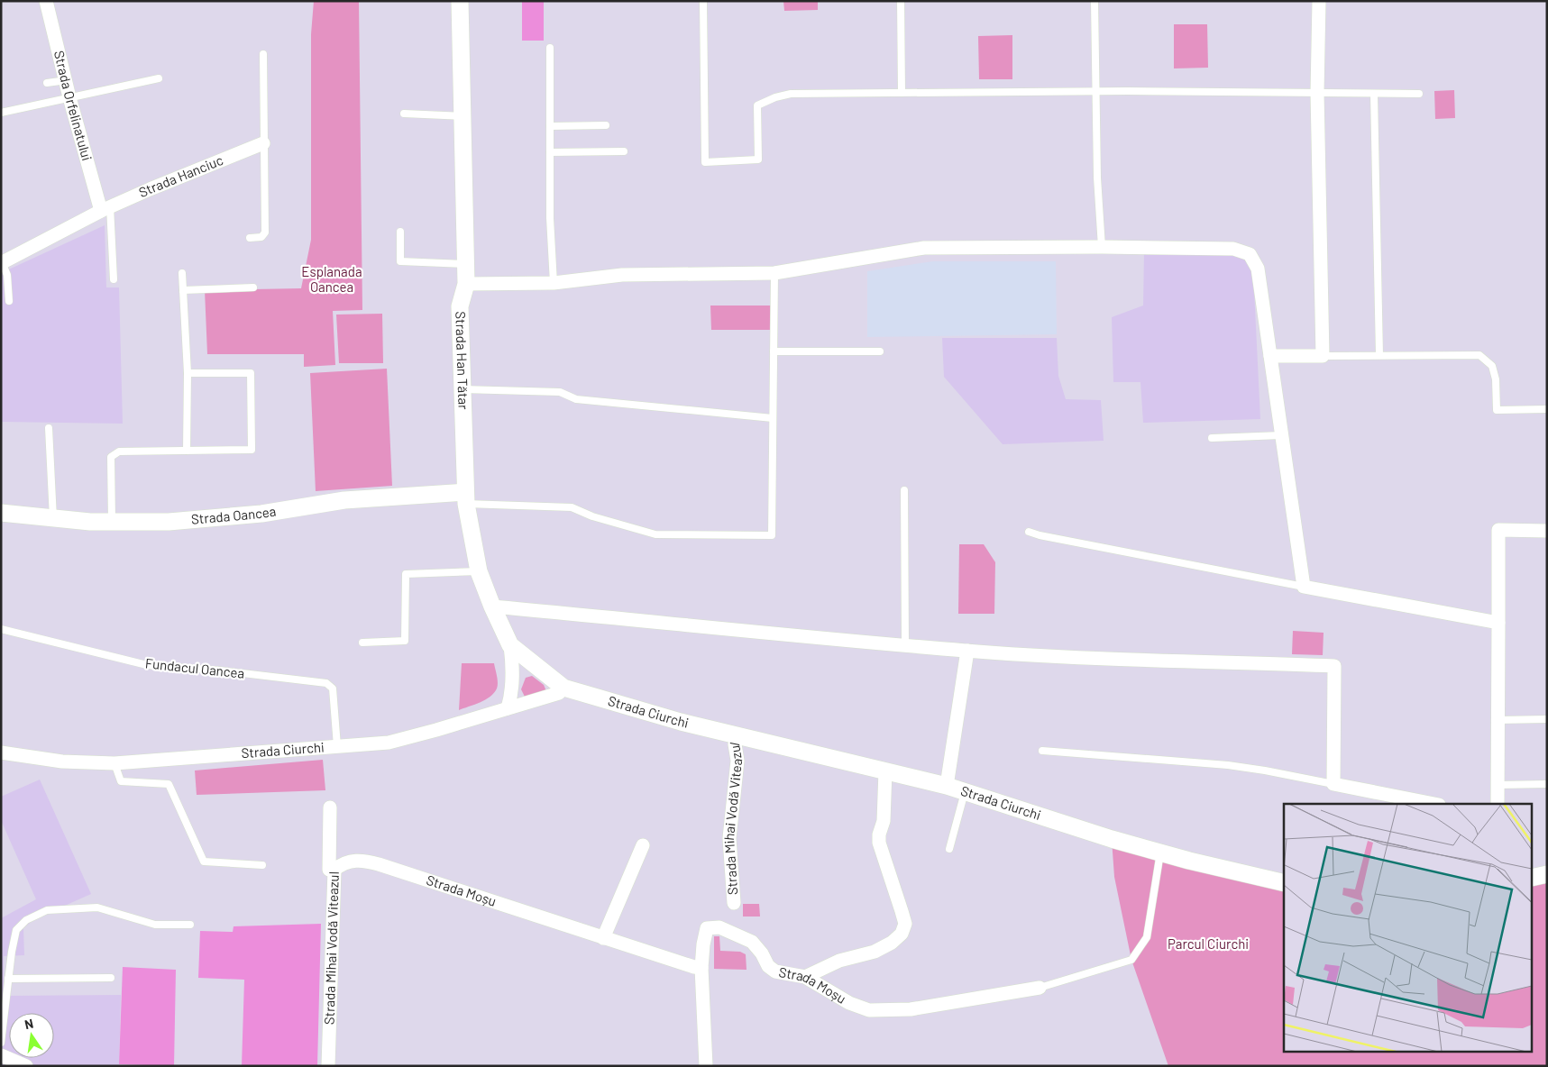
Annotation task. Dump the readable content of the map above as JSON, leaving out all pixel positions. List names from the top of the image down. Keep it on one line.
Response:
{"streets":{"street":["Strada Orfelinatului","Strada Hanciuc","Strada Han Tătar","Strada Oancea","Strada Ciurchi","Strada Mihai Vodă Viteazul","Strada Moșu"],"lane":["Fundacul Oancea"]},"crossings":[["Strada Orfelinatului","Strada Hanciuc"],["Strada Han Tătar","Strada Oancea"],["Strada Han Tătar","Strada Ciurchi"],["Fundacul Oancea","Strada Ciurchi"],["Strada Ciurchi","Strada Mihai Vodă Viteazul"],["Strada Ciurchi","Strada Moșu"],["Strada Mihai Vodă Viteazul","Strada Moșu"]],"parks":["Esplanada Oancea","Parcul Ciurchi"],"north":"top"}
